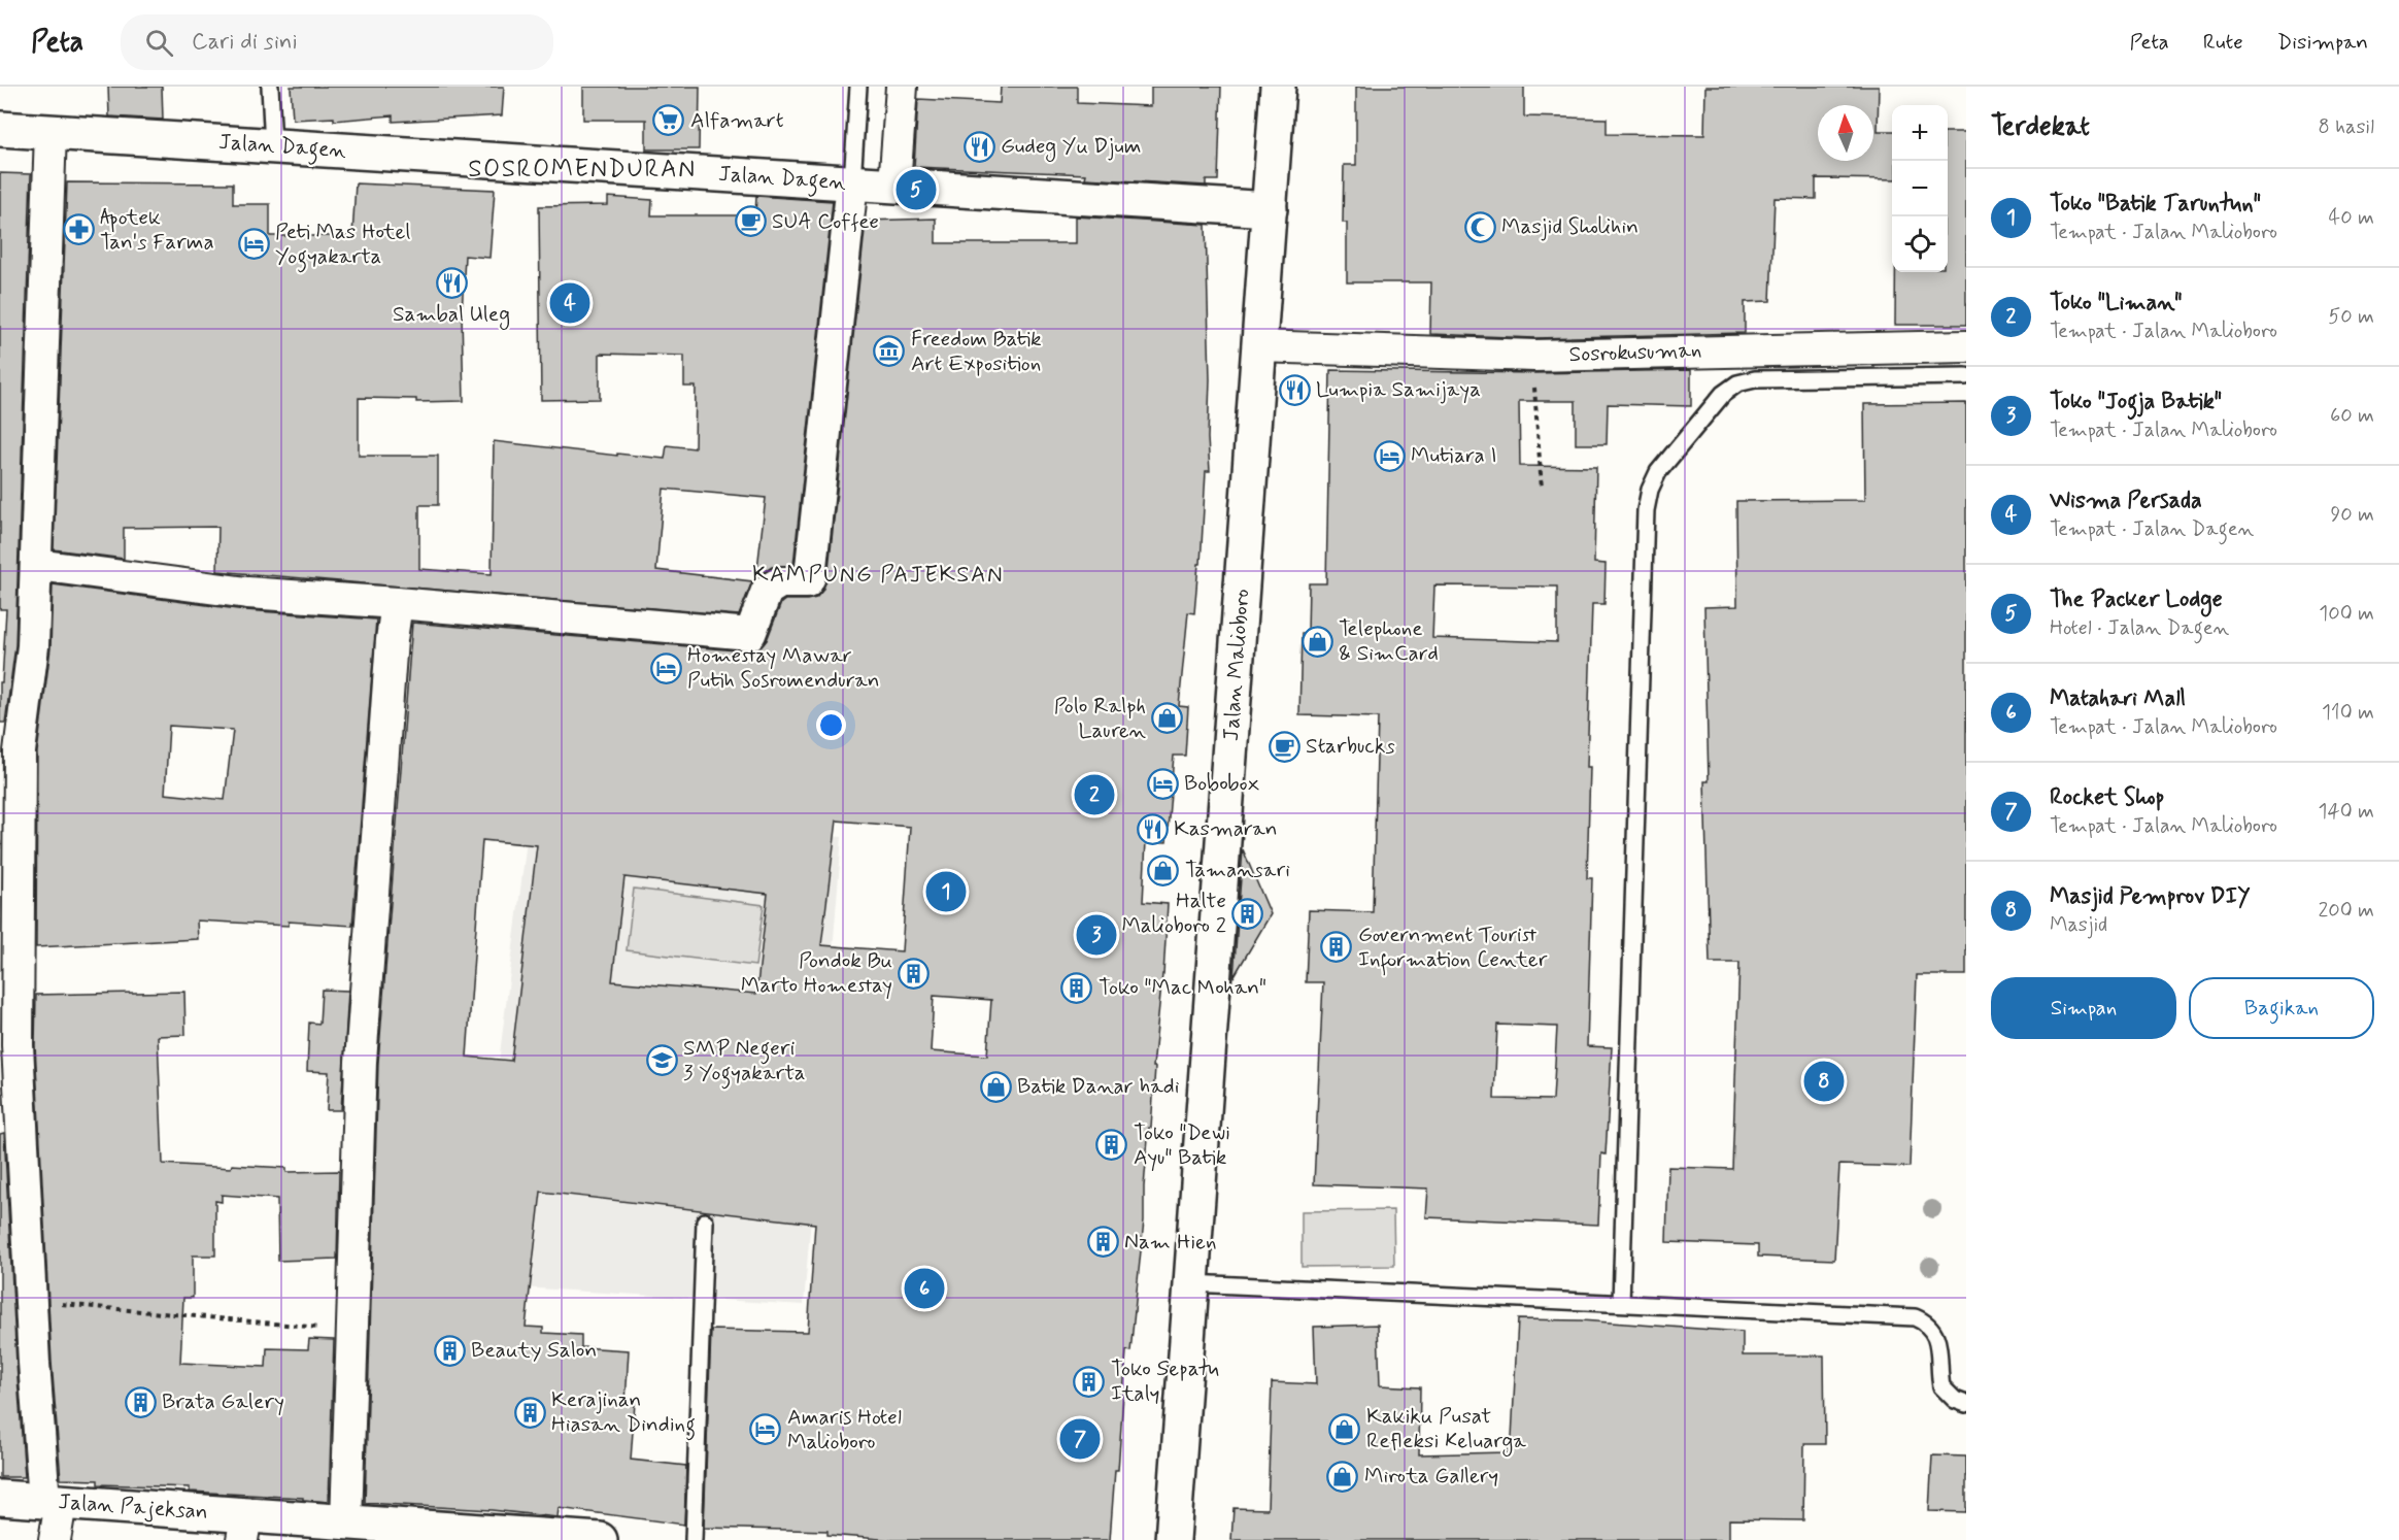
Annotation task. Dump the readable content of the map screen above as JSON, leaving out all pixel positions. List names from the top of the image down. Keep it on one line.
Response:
{"streets":{"street":["Jalan Dagen","Sosrokusuman","Jalan Malioboro","Jalan Pajeksan"]},"crossings":[["Jalan Dagen","Jalan Malioboro"],["Sosrokusuman","Jalan Malioboro"]],"districts":["SOSROMENDURAN","KAMPUNG PAJEKSAN"],"places":{"supermarket":["Alfamart"],"restaurant":["Gudeg Yu Djum","Sambal Uleg","Lumpia Samijaya","Kasmaran"],"cafe":["SUA Coffee","Starbucks"],"mosque":["Masjid Sholihin"],"pharmacy":["Apotek Tan's Farma"],"hotel":["Peti Mas Hotel Yogyakarta","Mutiara I","Homestay Mawar Putih Sosromenduran","Bobobox","Amaris Hotel Malioboro"],"museum":["Freedom Batik Art Exposition"],"shop":["Telephone & SimCard","Polo Ralph Lauren","Tamansari","Batik Danar hadi","Kakiku Pusat Refleksi Keluarga","Mirota Gallery"],"building":["Halte Malioboro 2","Government Tourist Information Center","Pondok Bu Marto Homestay","Toko \"Mac Mohan\"","Toko \"Dewi Ayu\" Batik","Nam Hien","Beauty Salon","Toko Sepatu Italy","Brata Galery","Kerajinan Hiasan Dinding"],"school or university":["SMP Negeri 3 Yogyakarta"]},"north":"top","page":{"header":"Peta","search":"Cari di sini","nav":["Peta","Rute","Disimpan"],"heading":["Terdekat","8 hasil"],"map_buttons":["+","−"],"pins":["5","4","2","1","3","8","6","7"],"list":[{"mark":"1","name":"Toko \"Batik Taruntun\"","note":"Tempat · Jalan Malioboro","value":"40 m"},{"mark":"2","name":"Toko \"Liman\"","note":"Tempat · Jalan Malioboro","value":"50 m"},{"mark":"3","name":"Toko \"Jogja Batik\"","note":"Tempat · Jalan Malioboro","value":"60 m"},{"mark":"4","name":"Wisma Persada","note":"Tempat · Jalan Dagen","value":"90 m"},{"mark":"5","name":"The Packer Lodge","note":"Hotel · Jalan Dagen","value":"100 m"},{"mark":"6","name":"Matahari Mall","note":"Tempat · Jalan Malioboro","value":"110 m"},{"mark":"7","name":"Rocket Shop","note":"Tempat · Jalan Malioboro","value":"140 m"},{"mark":"8","name":"Masjid Pemprov DIY","note":"Masjid","value":"200 m"}],"buttons":["Simpan","Bagikan"]}}
